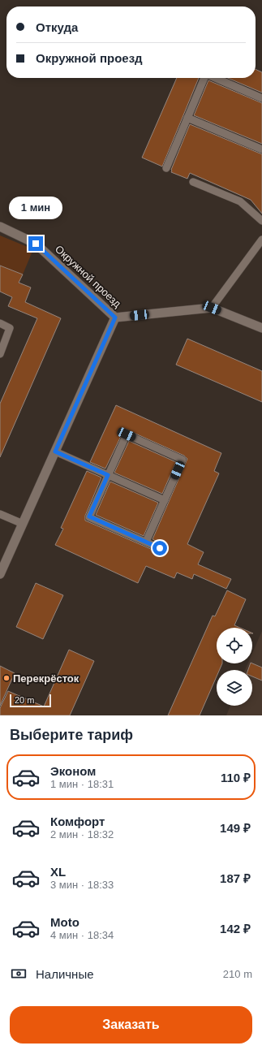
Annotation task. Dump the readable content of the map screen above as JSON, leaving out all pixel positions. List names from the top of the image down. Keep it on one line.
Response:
{"streets":{"street":["Окружной проезд"]},"places":["Перекрёсток"],"scale_bar":"20 m","page":{"banner":["Откуда","Окружной проезд"],"bubble":"1 мин","scale":"20 m","heading":"Выберите тариф","list":[{"name":"Эконом","note":"1 мин · 18:31","value":"110 ₽"},{"name":"Комфорт","note":"2 мин · 18:32","value":"149 ₽"},{"name":"XL","note":"3 мин · 18:33","value":"187 ₽"},{"name":"Moto","note":"4 мин · 18:34","value":"142 ₽"}],"pay":["Наличные","210 m"],"buttons":"Заказать"}}
